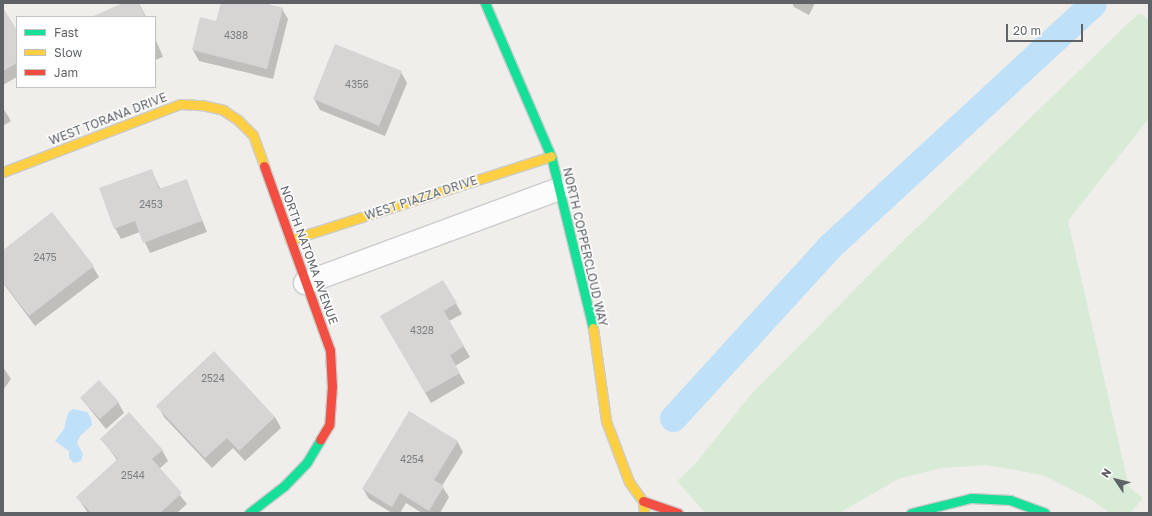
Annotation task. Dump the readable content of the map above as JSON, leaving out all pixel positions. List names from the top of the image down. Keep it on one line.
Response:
{"streets":{"street":["WEST TORANA DRIVE","WEST PIAZZA DRIVE","NORTH COPPERCLOUD WAY","NORTH NATOMA AVENUE"]},"crossings":[["WEST TORANA DRIVE","NORTH NATOMA AVENUE"],["WEST PIAZZA DRIVE","NORTH COPPERCLOUD WAY"],["WEST PIAZZA DRIVE","NORTH NATOMA AVENUE"]],"house_numbers":["4388","4356","2453","2475","4328","2524","4254","2544"],"legend":["Fast","Slow","Jam"],"scale_bar":"20 m","north":"top left"}
